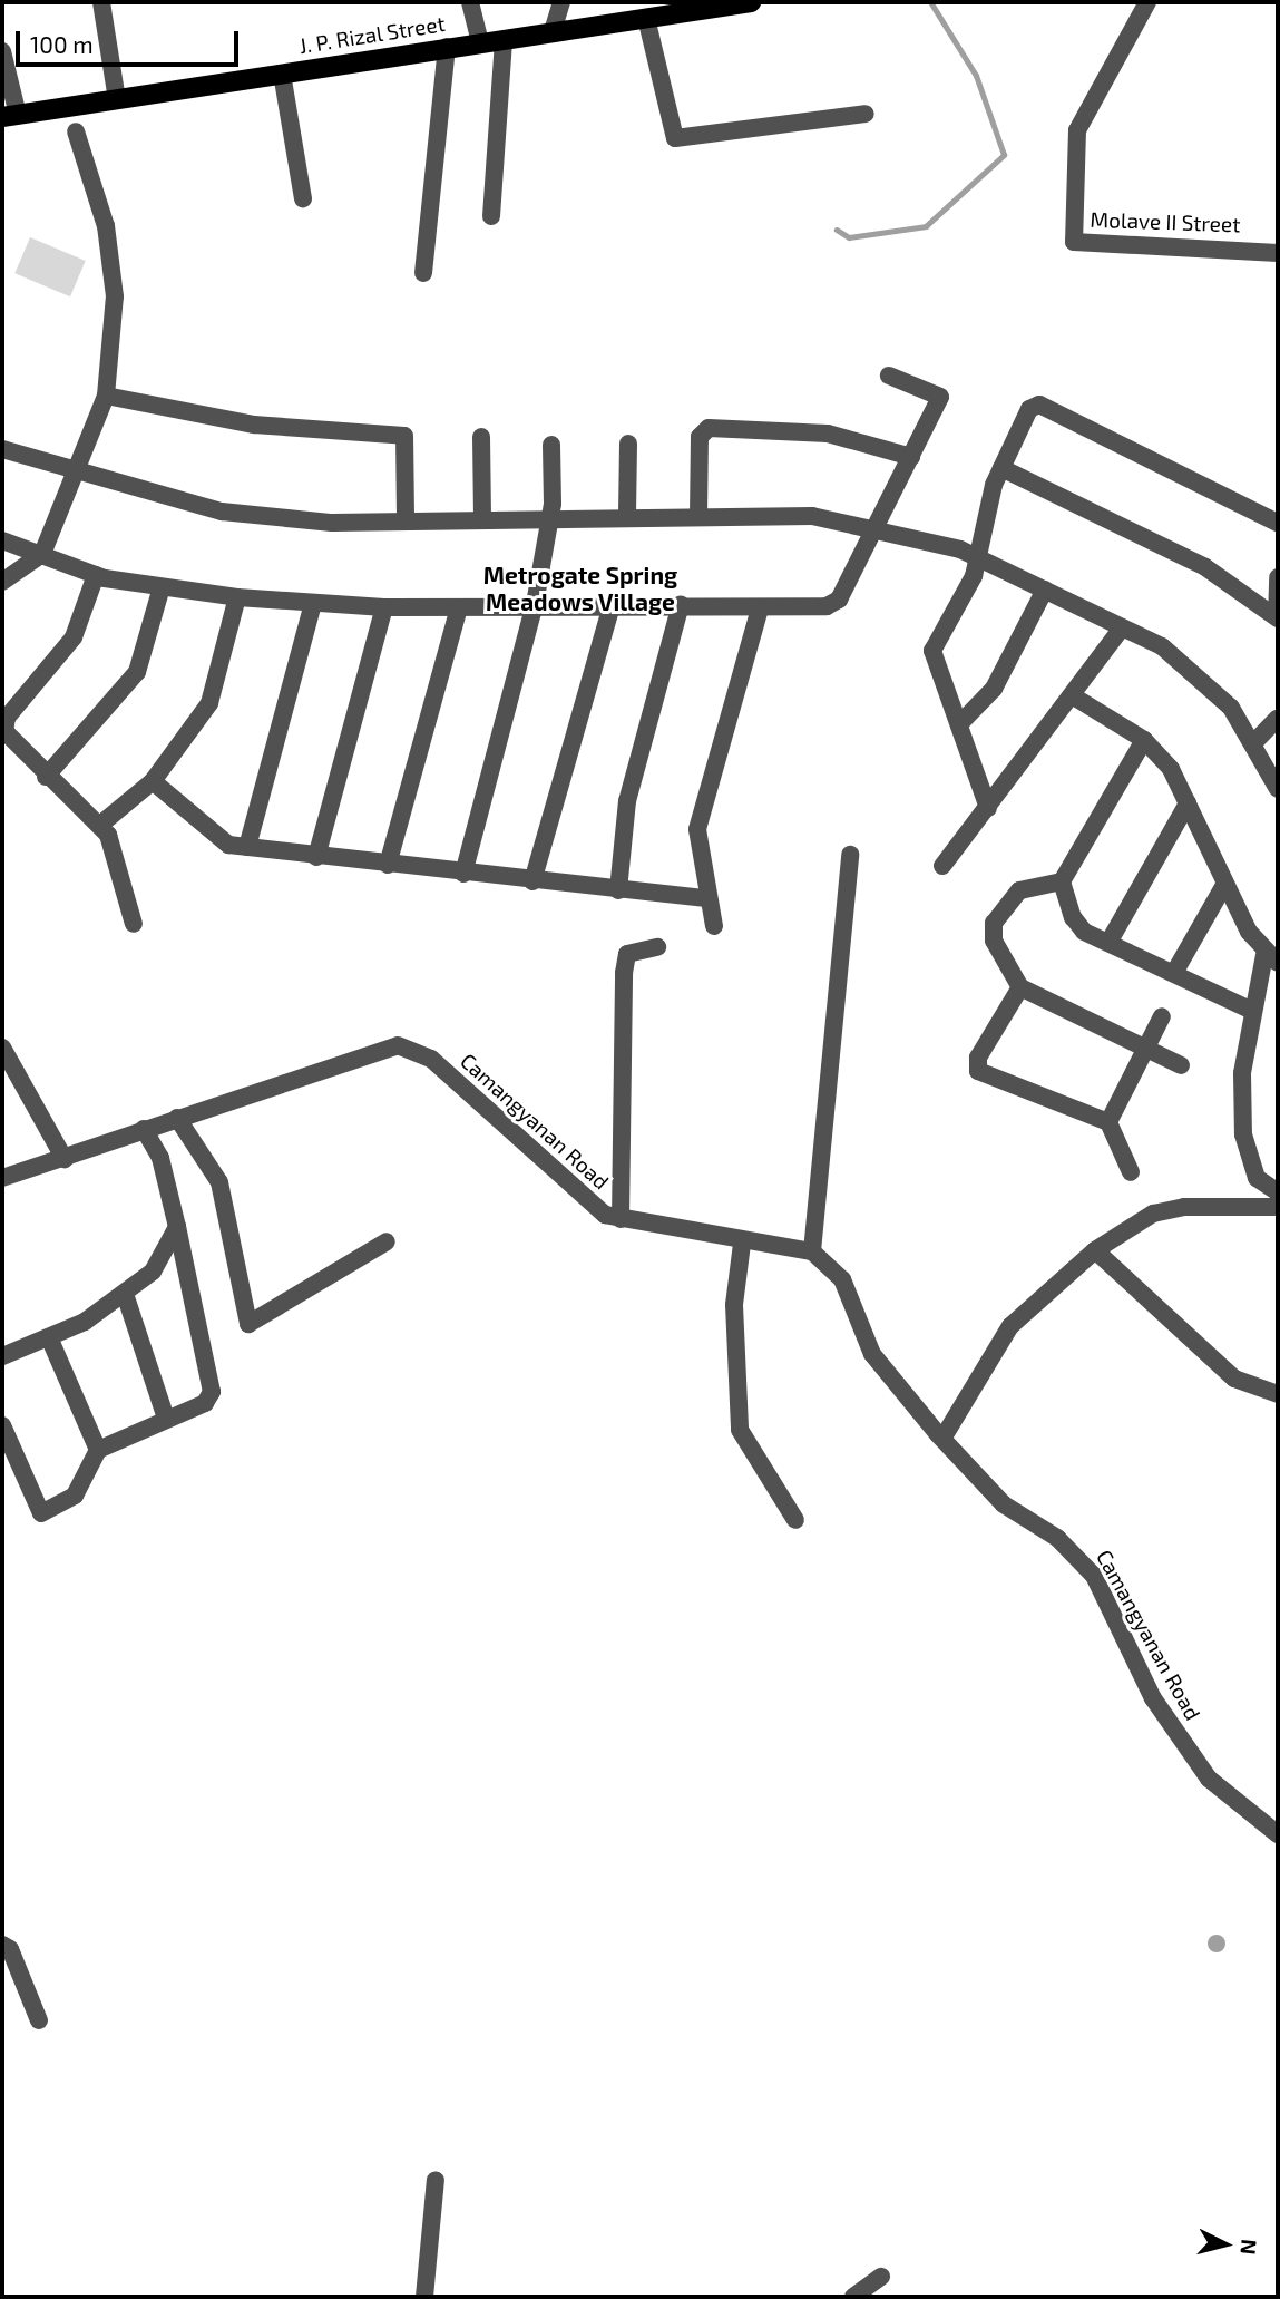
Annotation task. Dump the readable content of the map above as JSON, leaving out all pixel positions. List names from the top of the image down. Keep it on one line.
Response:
{"streets":{"main road":["J. P. Rizal Street"],"street":["Molave II Street","Camangyanan Road"]},"districts":["Metrogate Spring Meadows Village"],"scale_bar":"100 m","north":"right"}
